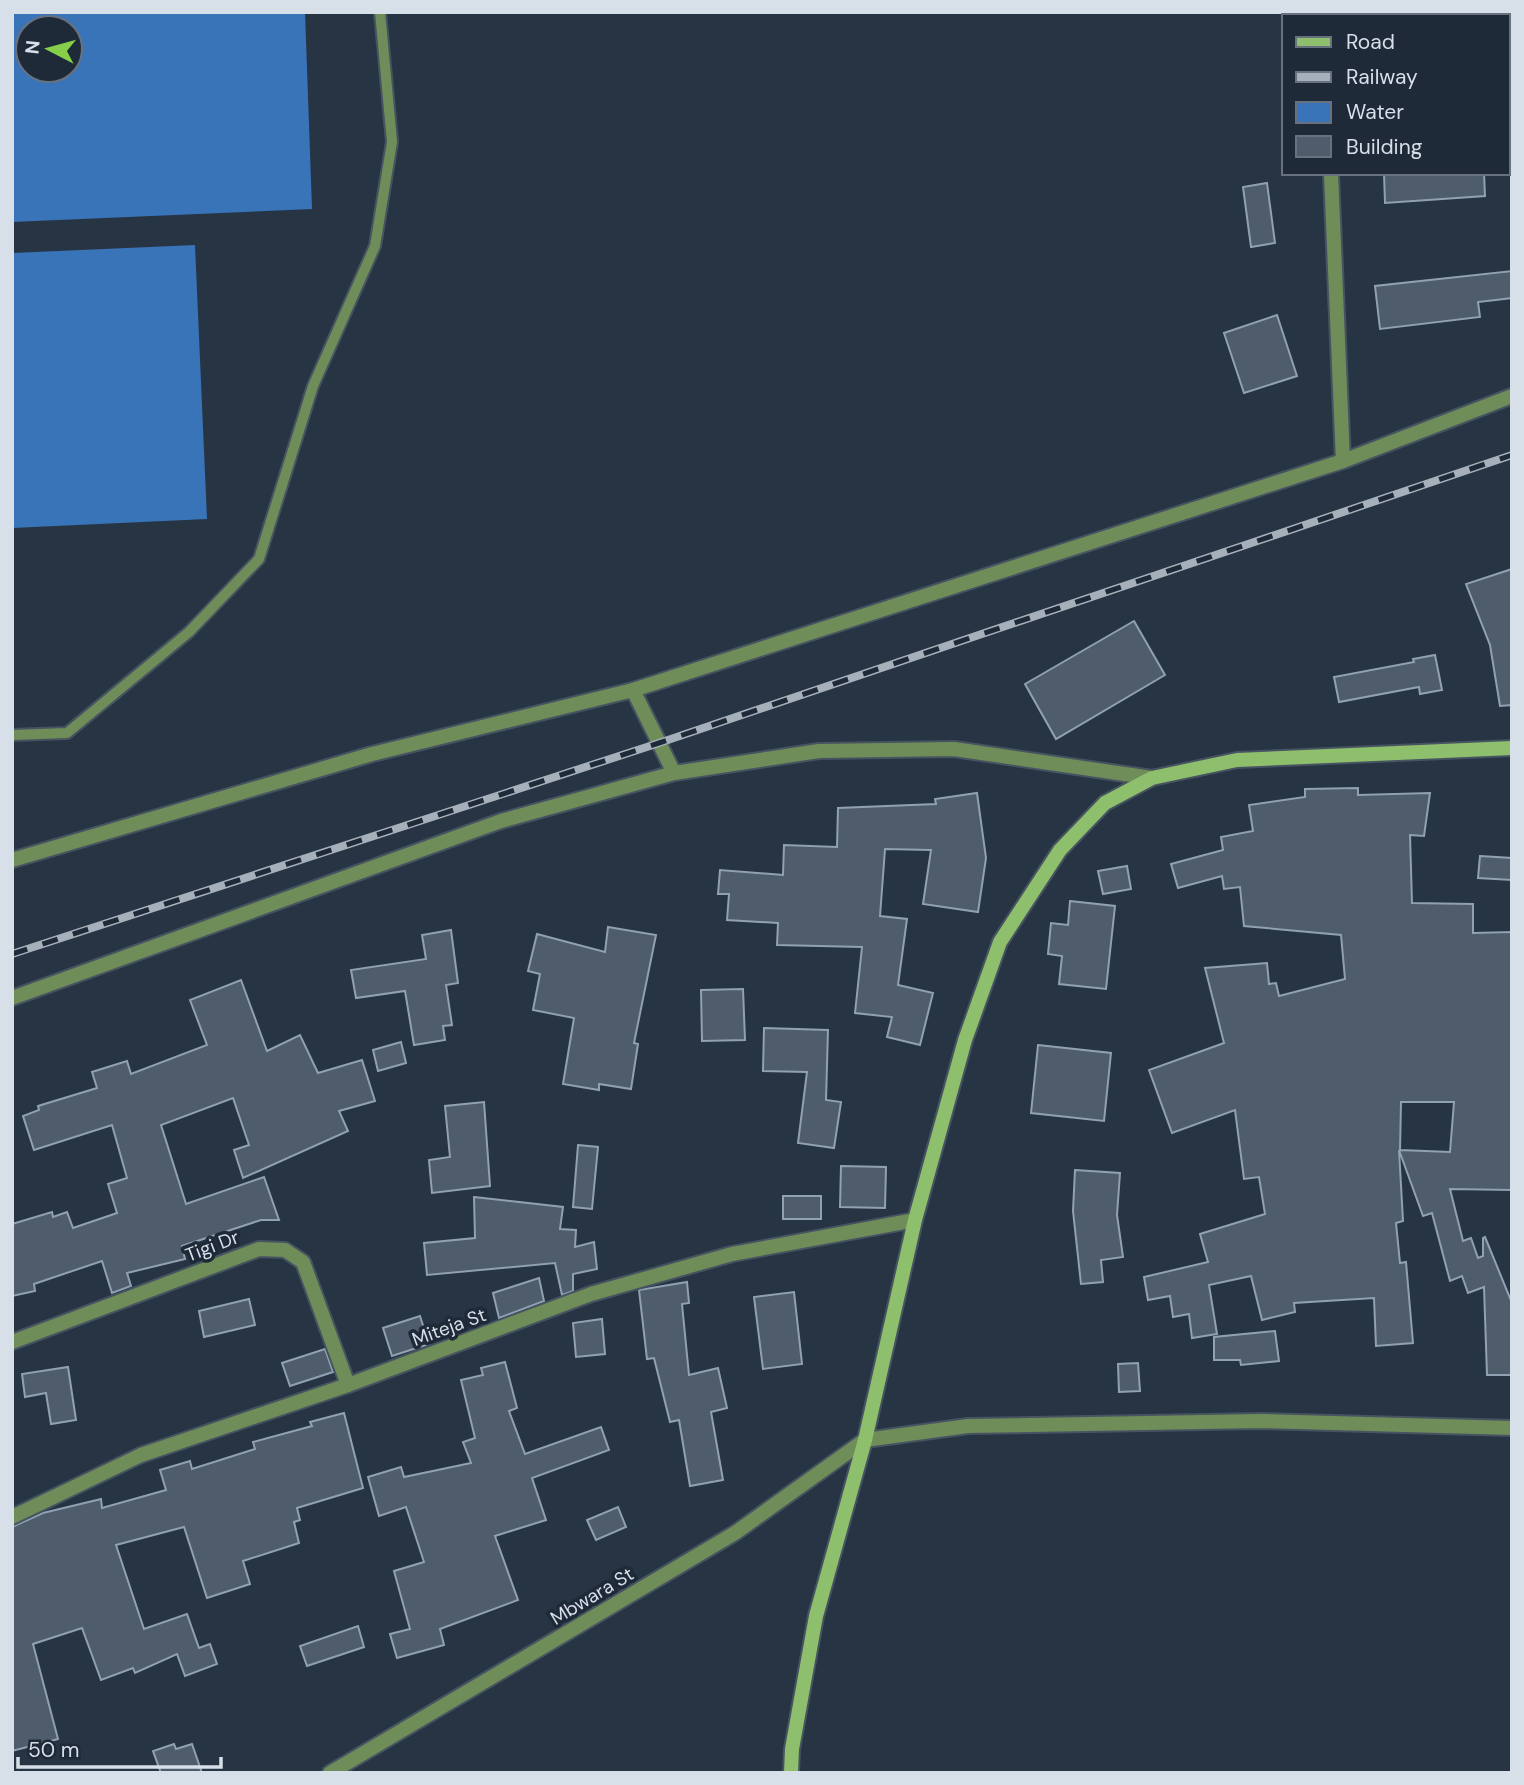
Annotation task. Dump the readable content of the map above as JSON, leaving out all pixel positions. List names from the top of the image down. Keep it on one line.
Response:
{"streets":{"street":["Tigi Dr","Miteja St","Mbwara St"]},"crossings":[["Tigi Dr","Miteja St"]],"legend":["Road","Railway","Water","Building"],"scale_bar":"50 m","north":"left"}
